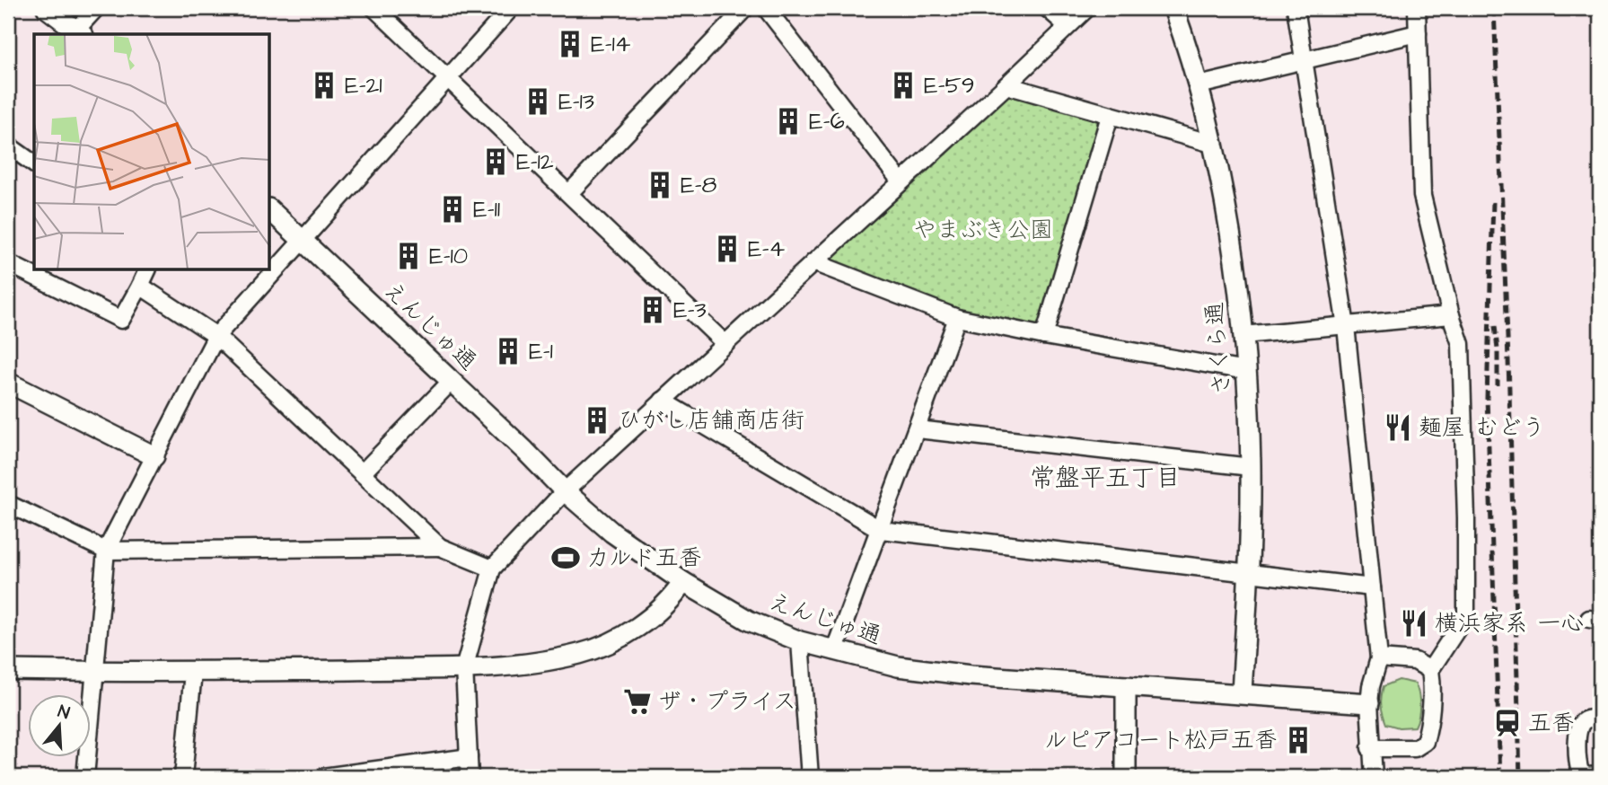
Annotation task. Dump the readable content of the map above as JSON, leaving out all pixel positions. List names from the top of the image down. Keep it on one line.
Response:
{"streets":{"street":["えんじゅ通","さくら通"]},"crossings":[["えんじゅ通","さくら通"]],"districts":["常盤平五丁目"],"parks":["やまぶき公園"],"places":{"building":["E-14","E-21","E-59","E-13","E-6","E-12","E-8","E-11","E-4","E-10","E-3","E-1","ひがし店舗商店街","ルピアコート松戸五香"],"restaurant":["麺屋 むどう","横浜家系 一心"],"sports":["カルド五香"],"supermarket":["ザ・プライス"],"station":["五香"]},"north":"top"}
